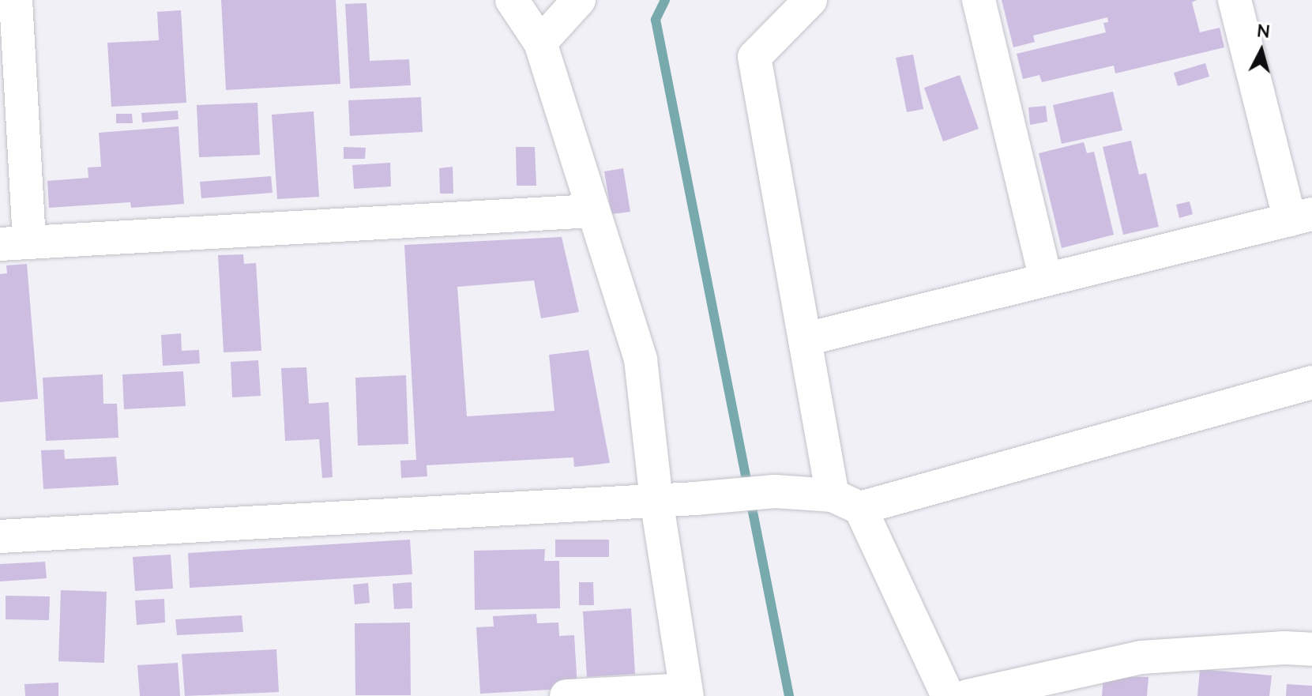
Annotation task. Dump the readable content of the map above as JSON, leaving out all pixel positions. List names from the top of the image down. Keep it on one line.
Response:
{"north":"top"}
